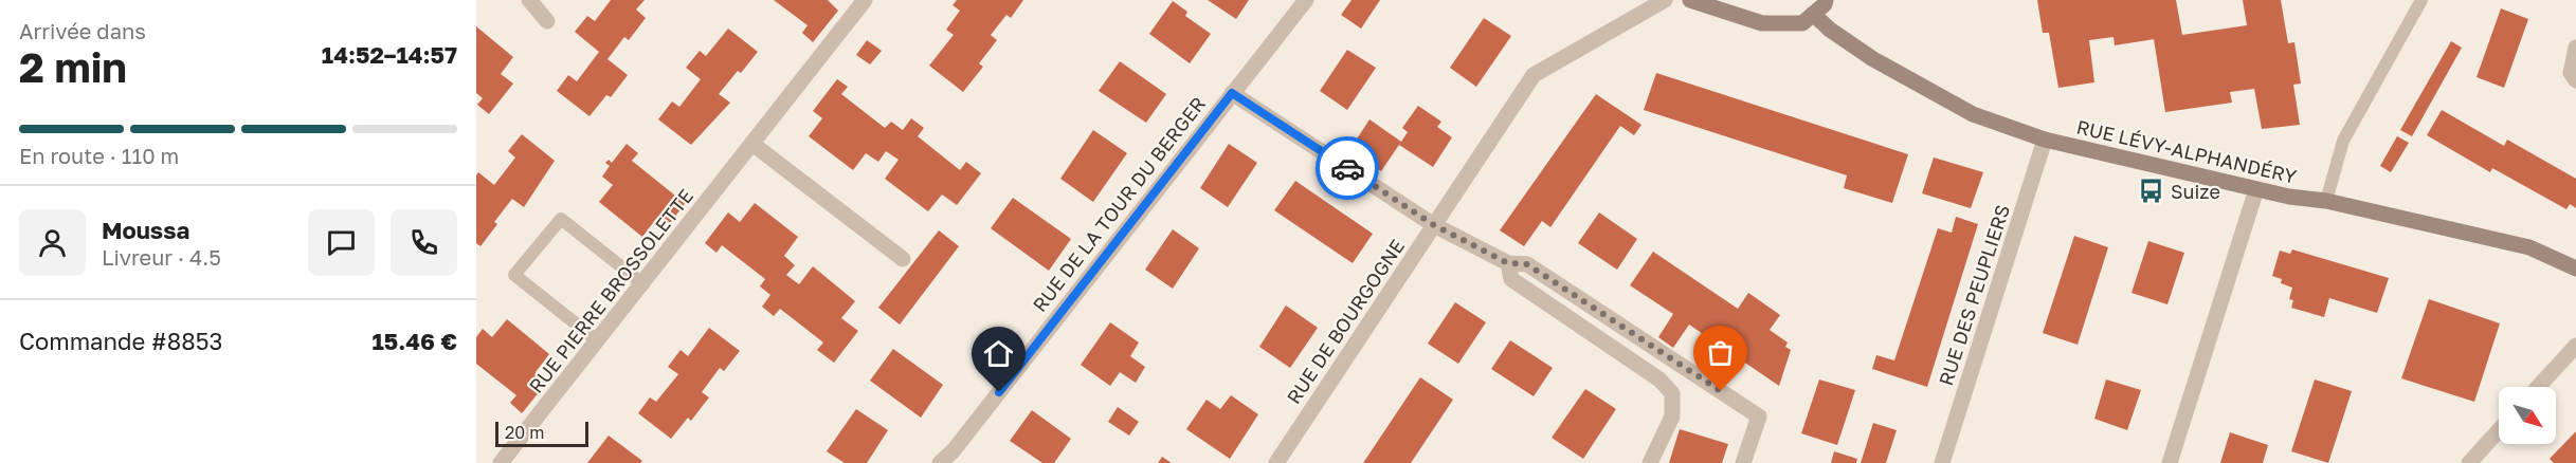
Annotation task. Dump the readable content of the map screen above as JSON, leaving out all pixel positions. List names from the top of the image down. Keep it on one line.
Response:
{"streets":{"street":["RUE LÉVY-ALPHANDÉRY","RUE DE LA TOUR DU BERGER","RUE PIERRE BROSSOLETTE","RUE DES PEUPLIERS","RUE DE BOURGOGNE"]},"crossings":[["RUE LÉVY-ALPHANDÉRY","RUE DES PEUPLIERS"]],"places":{"bus stop":["Suize"]},"scale_bar":"20 m","north":"bottom right","page":{"heading":["2 min","Arrivée dans","14:52–14:57"],"panel":["Moussa","Livreur · 4.5","Commande #8853","15.46 €"],"bar":"En route · 110 m","scale":"20 m"}}
